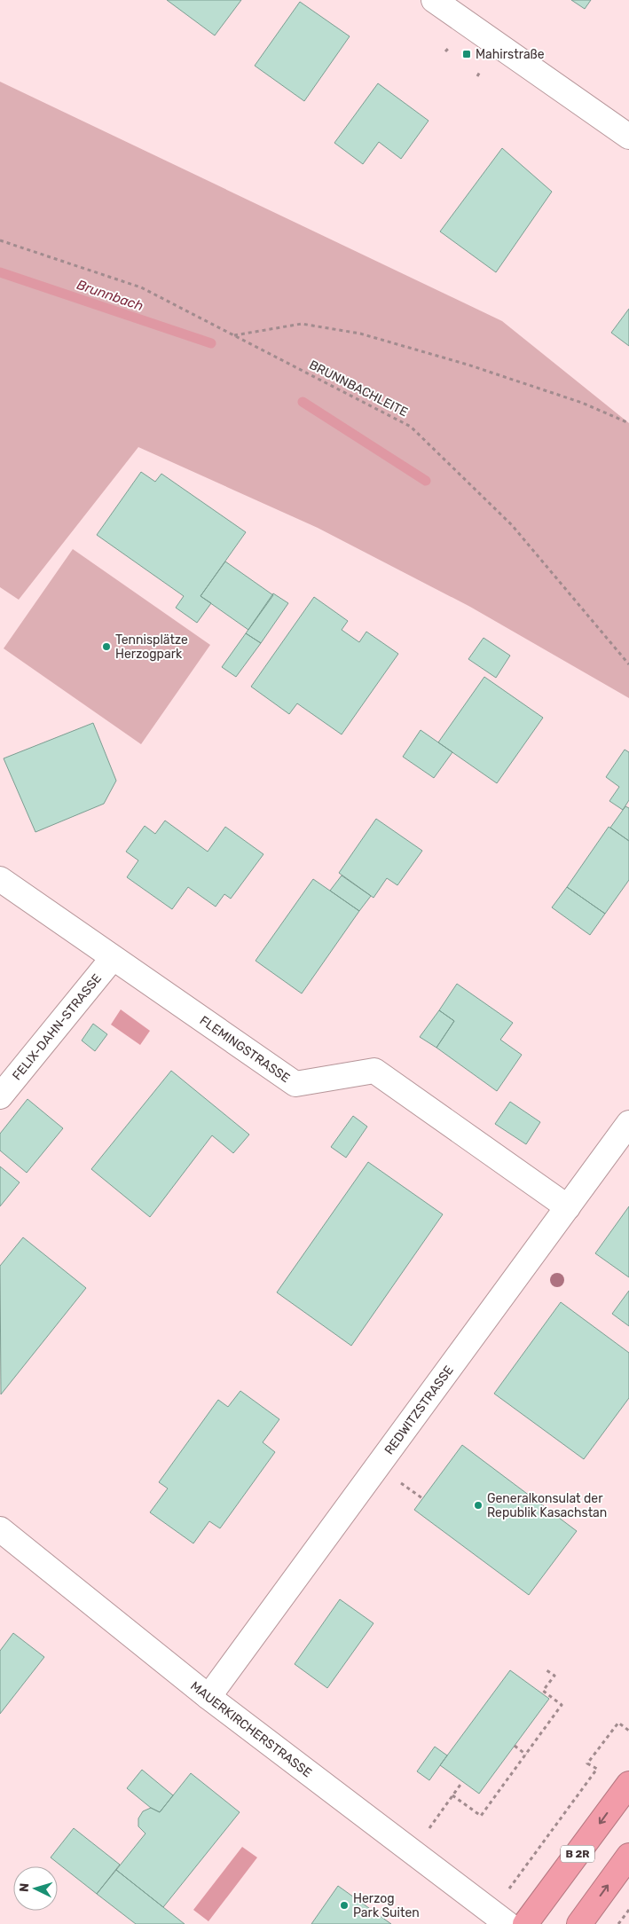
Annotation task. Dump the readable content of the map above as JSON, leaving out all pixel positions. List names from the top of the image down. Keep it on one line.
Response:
{"streets":{"highway":["B 2R"],"street":["FELIX-DAHN-STRASSE","FLEMINGSTRASSE","REDWITZSTRASSE","MAUERKIRCHERSTRASSE"],"path":["BRUNNBACHLEITE"]},"crossings":[["FELIX-DAHN-STRASSE","FLEMINGSTRASSE"],["FLEMINGSTRASSE","REDWITZSTRASSE"],["REDWITZSTRASSE","MAUERKIRCHERSTRASSE"]],"water":["Brunnbach"],"places":{"transit":["Mahirstraße"],"other":["Tennisplätze Herzogpark","Generalkonsulat der Republik Kasachstan","Herzog Park Suiten"]},"north":"left"}
